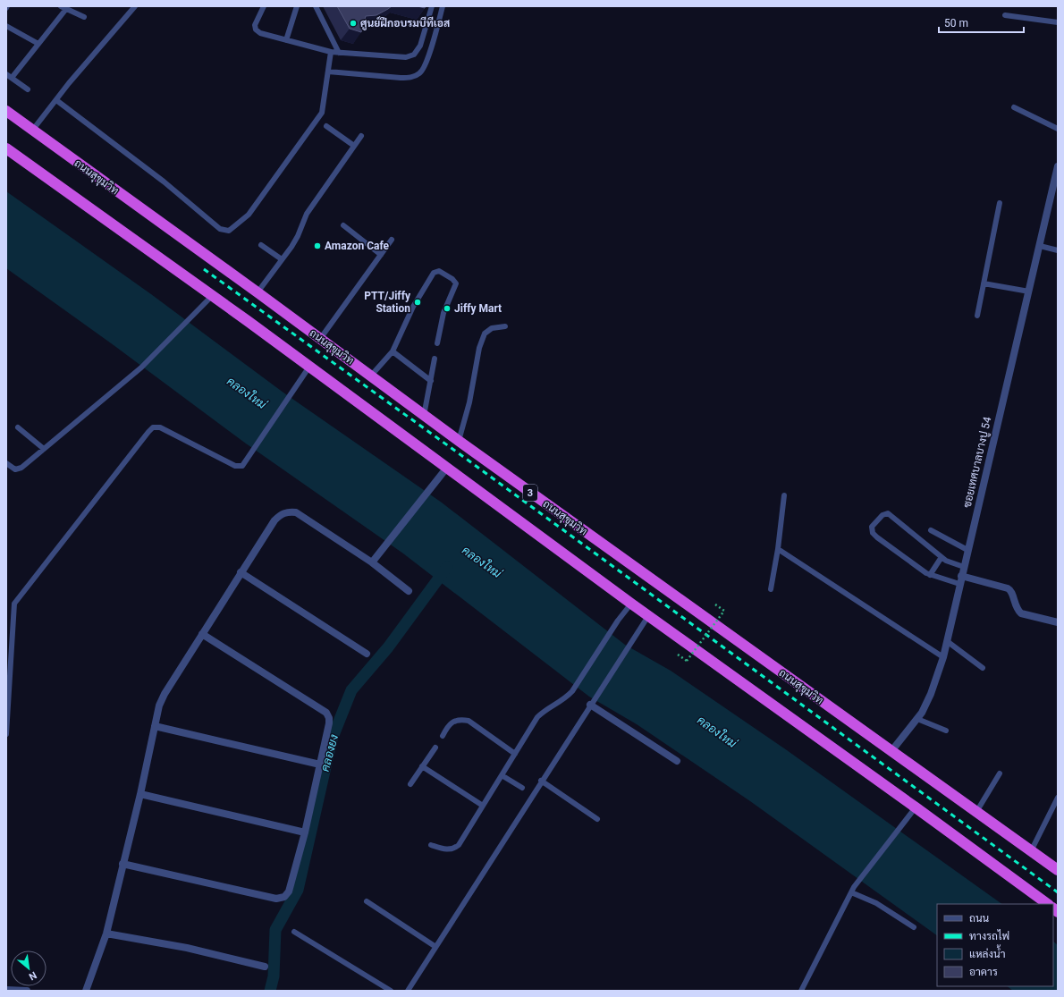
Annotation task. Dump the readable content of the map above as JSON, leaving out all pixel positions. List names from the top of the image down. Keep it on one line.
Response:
{"streets":{"highway":["ถนนสุขุมวิท","3"],"street":["ซอยเทศบาลบางปู 54"]},"crossings":[["ถนนสุขุมวิท","ซอยเทศบาลบางปู 54"]],"water":["คลองใหม่","คลองยง"],"places":["ศูนย์ฝึกอบรมบีทีเอส","Amazon Cafe","PTT/Jiffy Station","Jiffy Mart"],"legend":["ถนน","ทางรถไฟ","แหล่งน้ำ","อาคาร"],"scale_bar":"50 m","north":"bottom right"}
